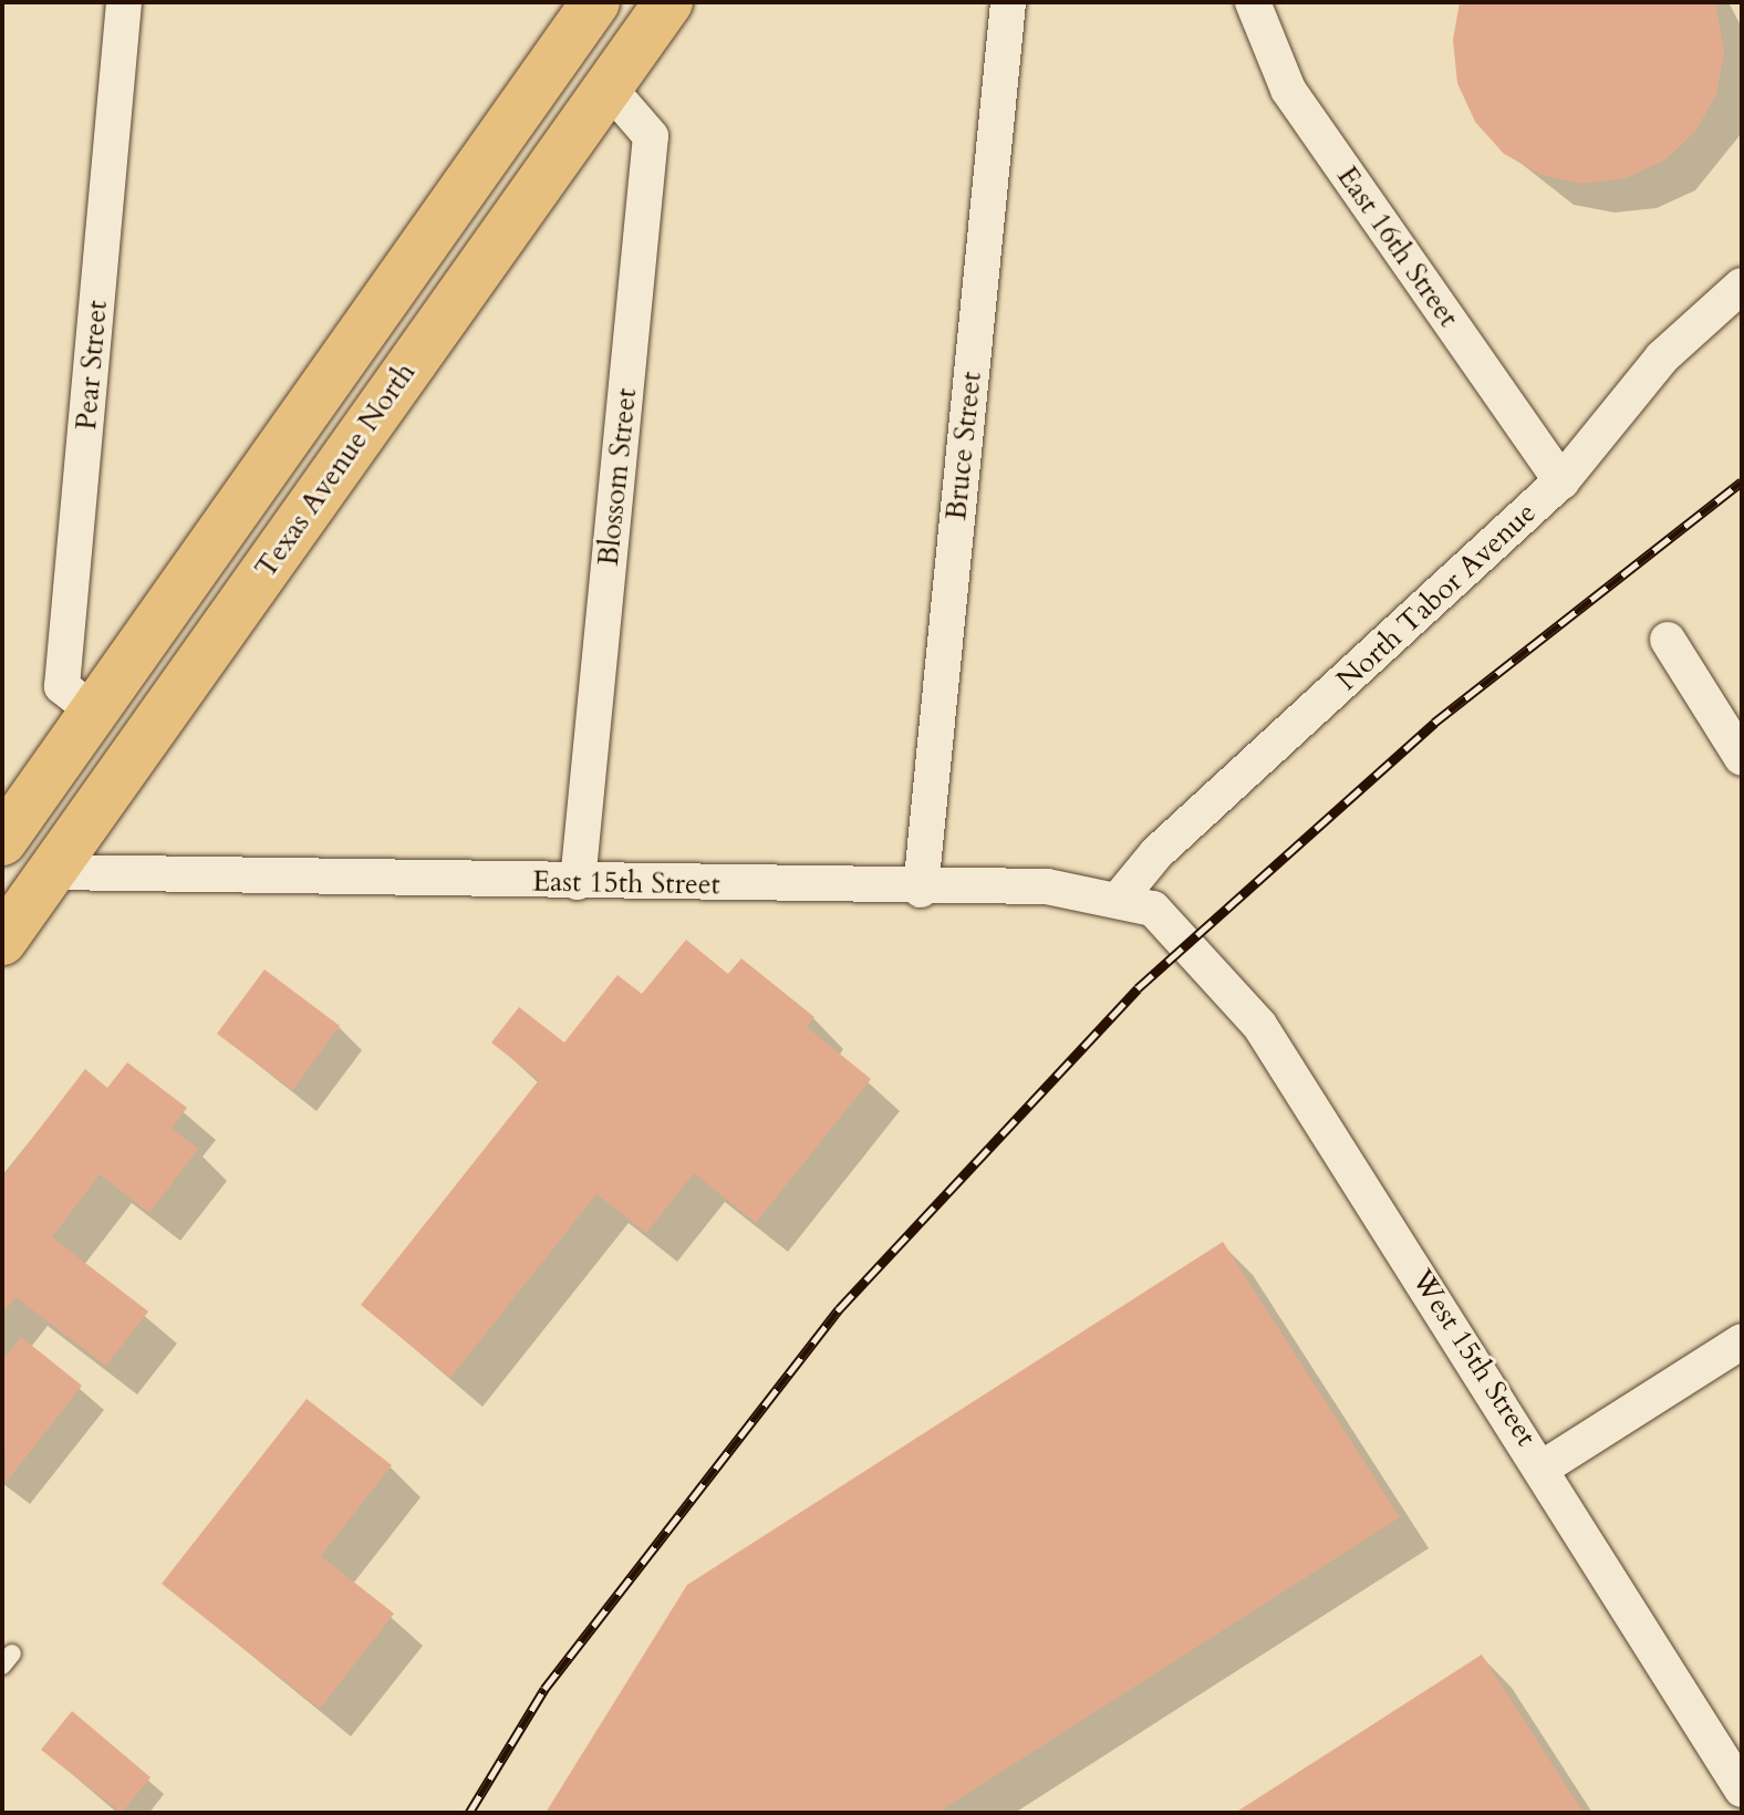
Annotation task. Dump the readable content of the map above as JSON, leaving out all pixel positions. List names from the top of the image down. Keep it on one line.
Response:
{"streets":{"main road":["Texas Avenue North"],"street":["East 16th Street","Pear Street","Bruce Street","Blossom Street","North Tabor Avenue","East 15th Street","West 15th Street"]},"crossings":[["East 16th Street","North Tabor Avenue"],["Pear Street","Texas Avenue North"],["Bruce Street","East 15th Street"],["Texas Avenue North","Blossom Street"],["Texas Avenue North","East 15th Street"],["Blossom Street","East 15th Street"],["North Tabor Avenue","East 15th Street"],["East 15th Street","West 15th Street"]]}
